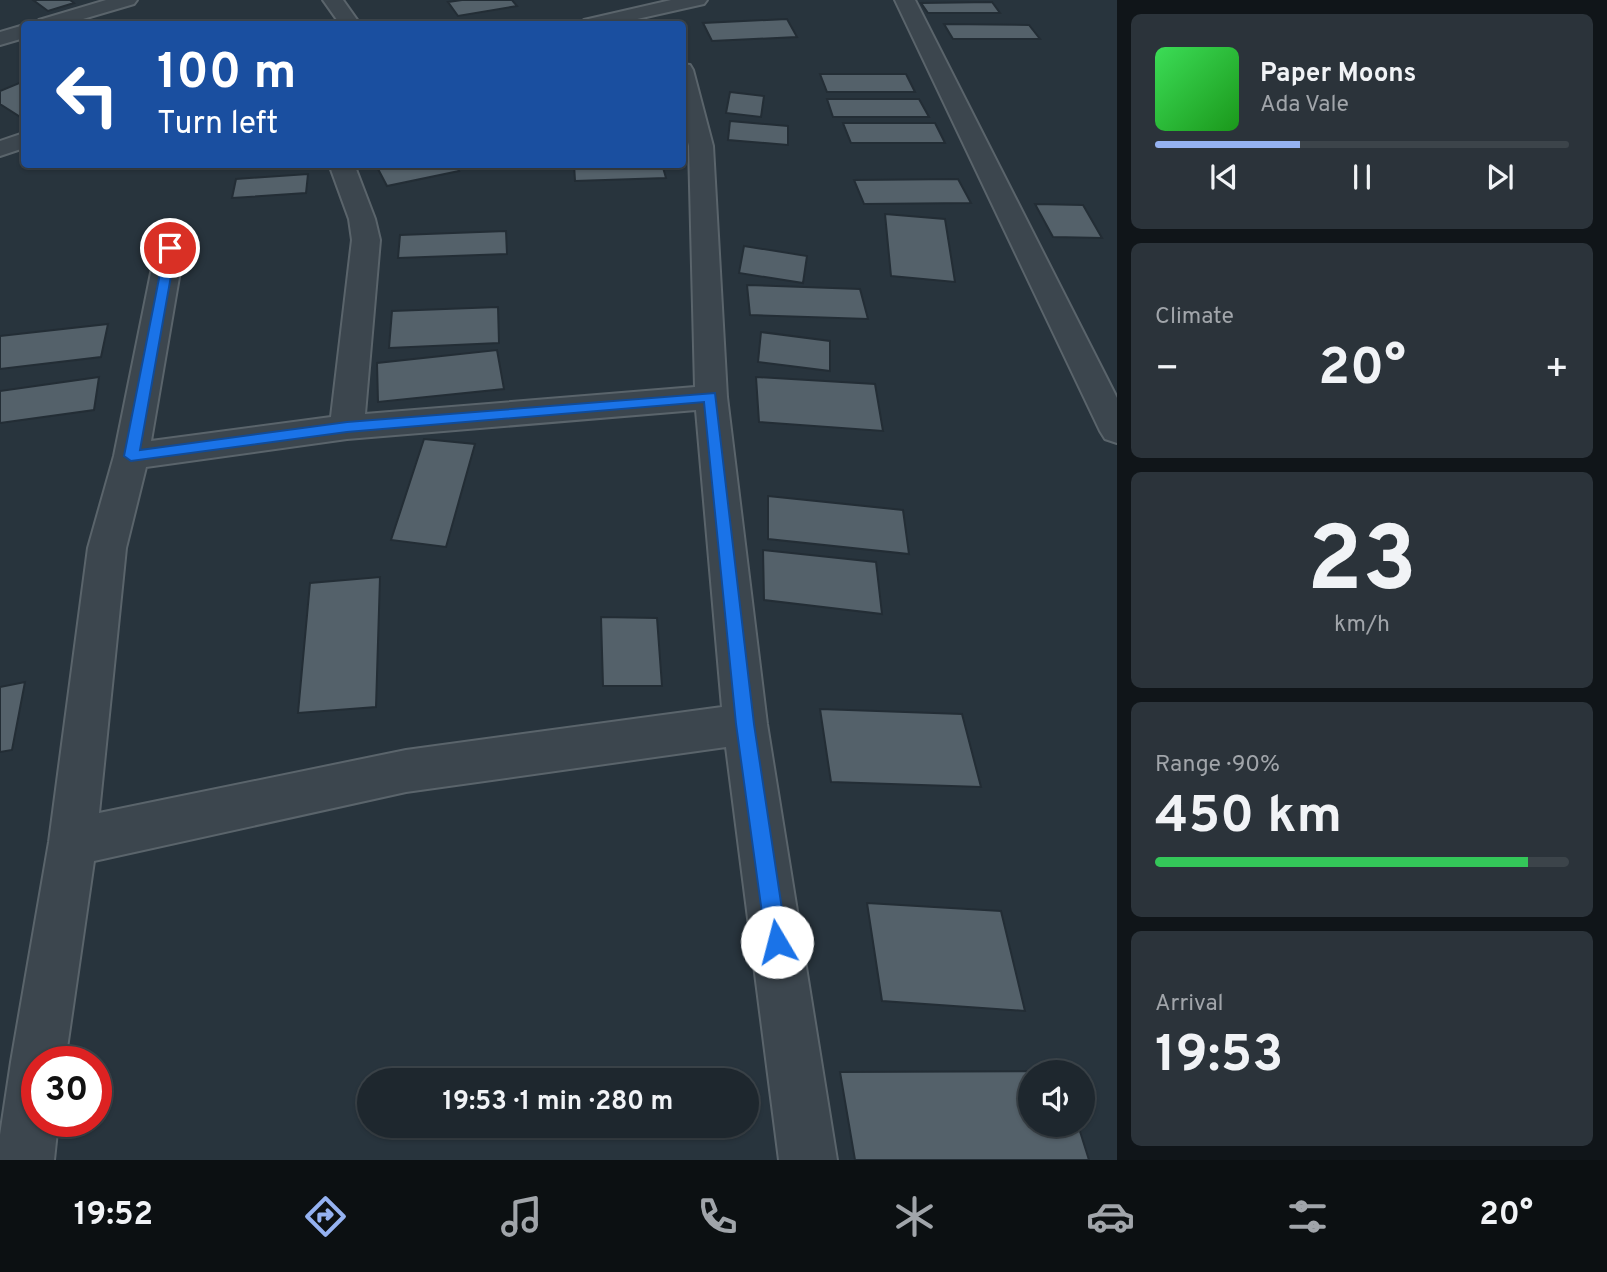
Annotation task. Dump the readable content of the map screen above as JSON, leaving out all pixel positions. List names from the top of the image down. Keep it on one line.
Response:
{"page":{"turn":["100 m","Turn left"],"song":["Paper Moons","Ada Vale"],"tile":["Climate",["23","km/h"],["Range · 90%","450 km"],["Arrival","19:53"]],"heat":["−","20°","+"],"limit":"30","trip":"19:53 · 1 min · 280 m","tabs":["19:52","20°"]}}
